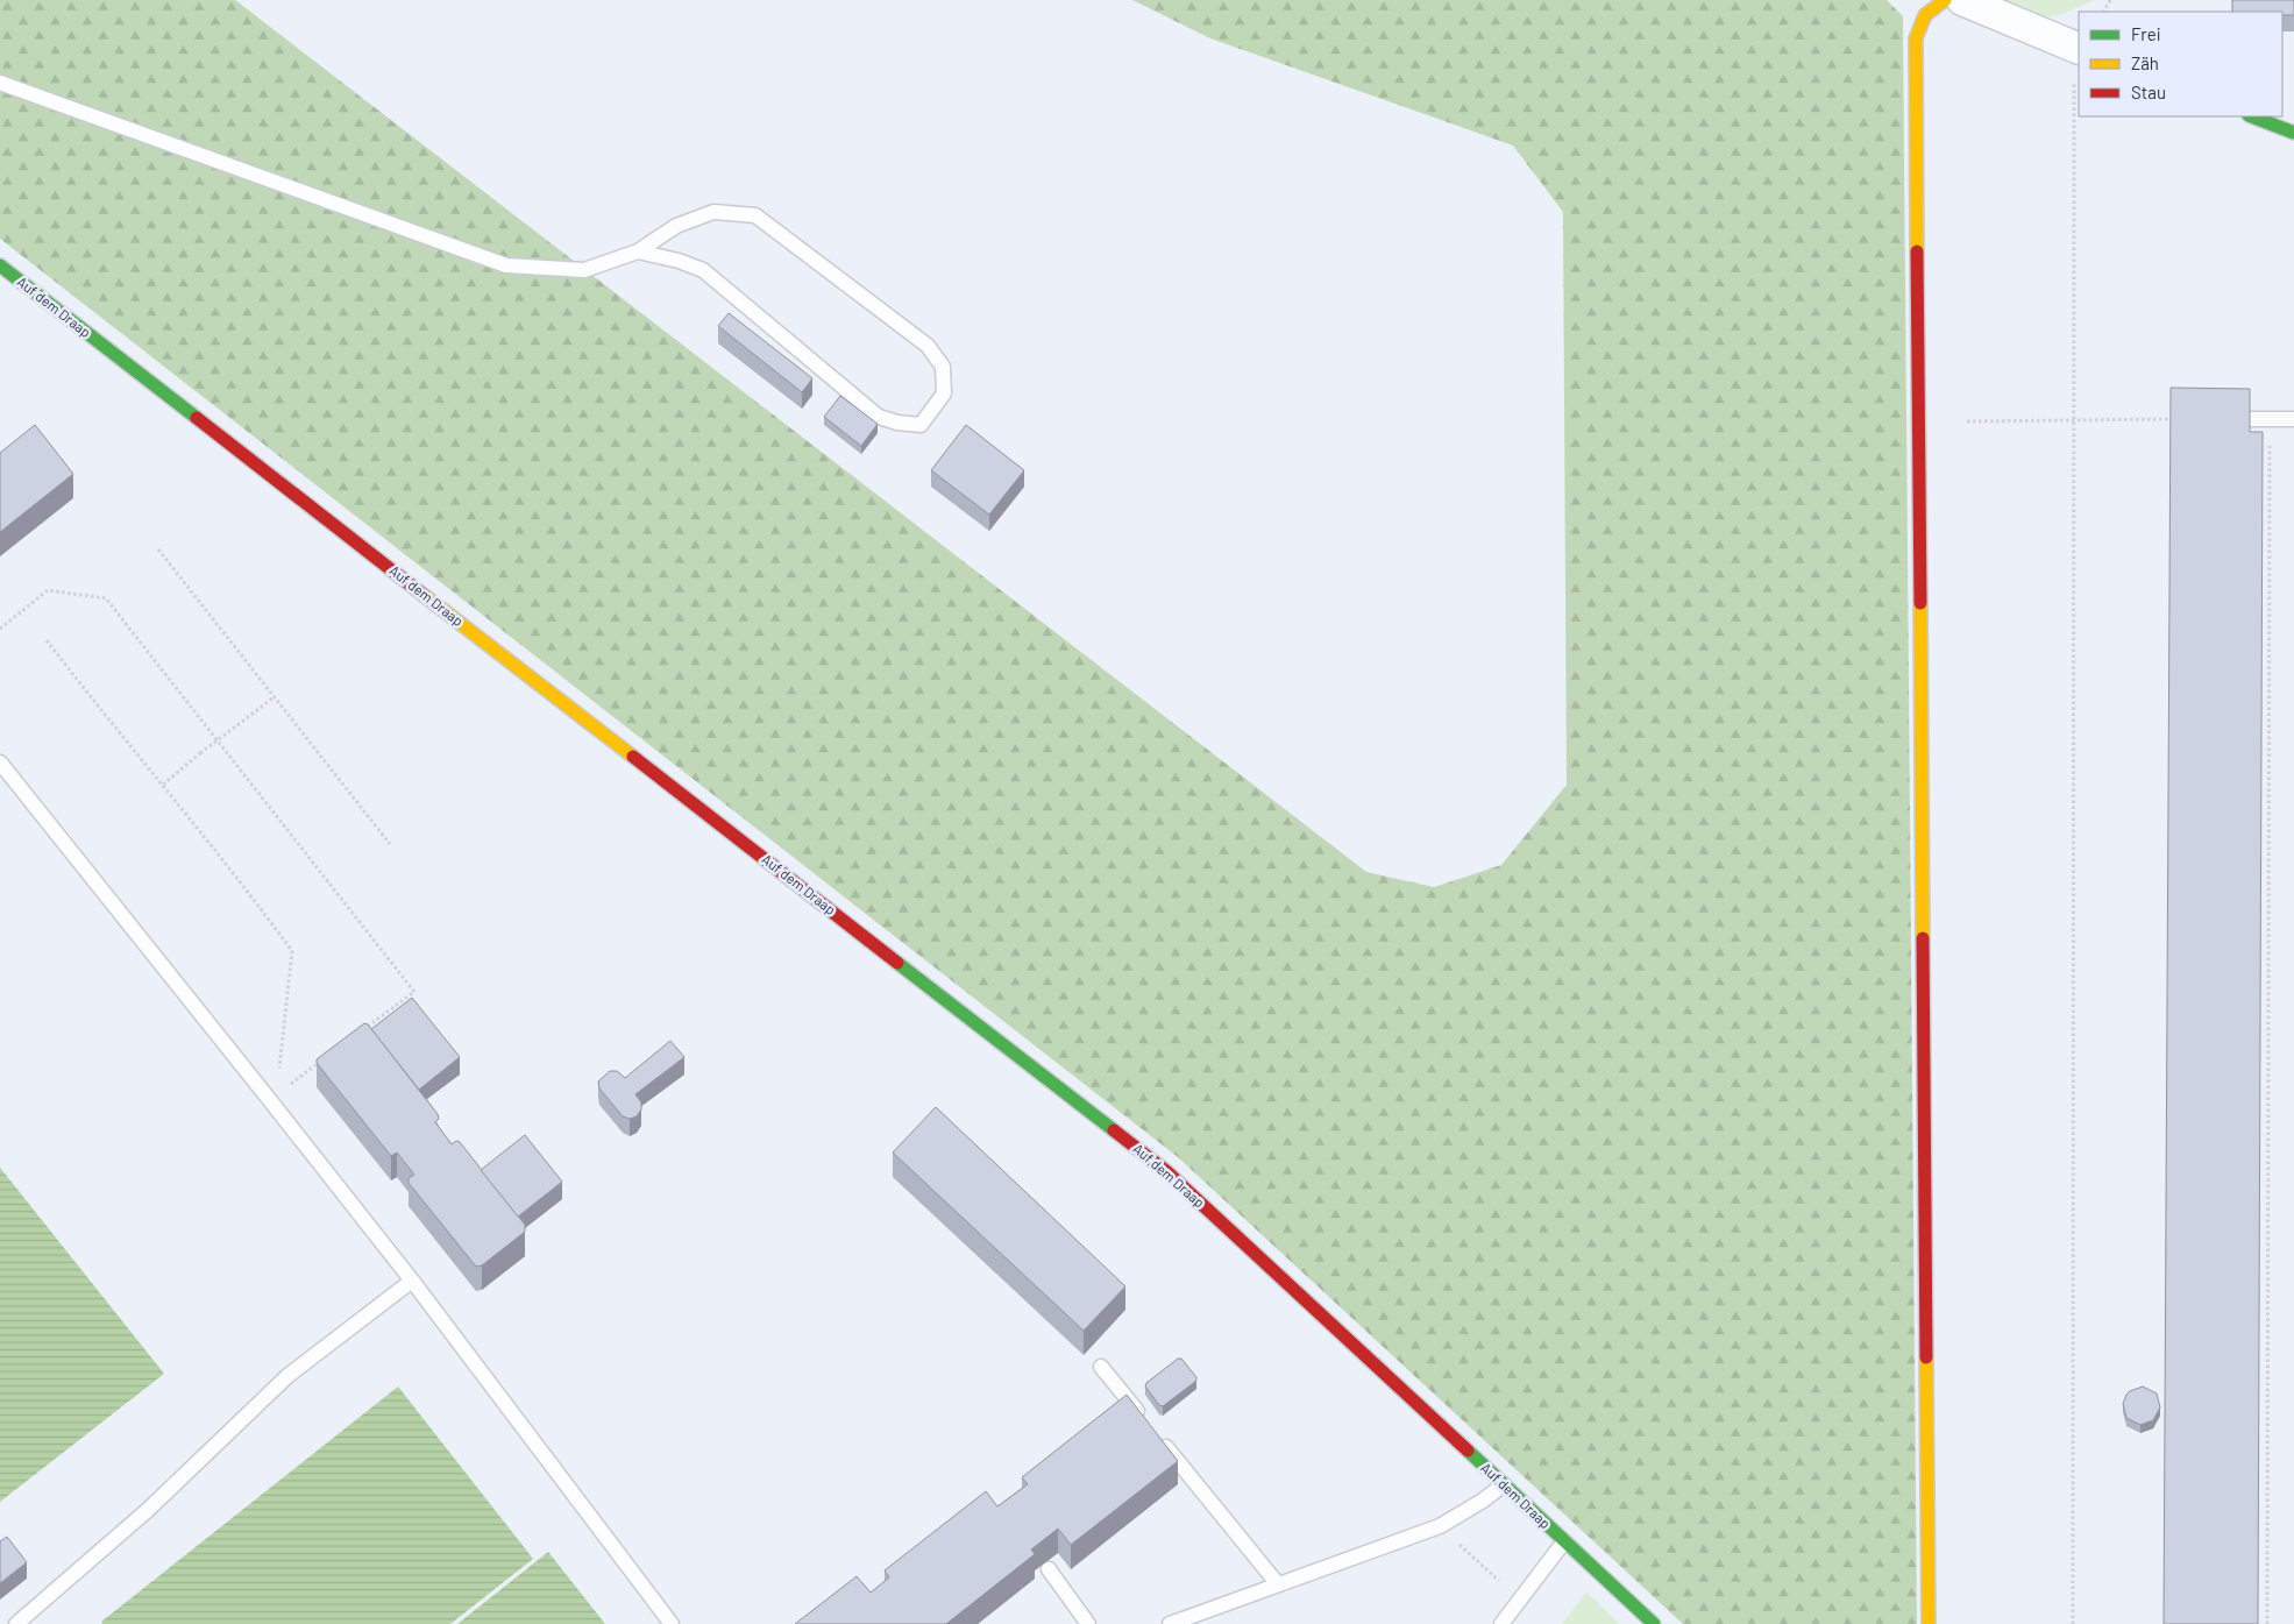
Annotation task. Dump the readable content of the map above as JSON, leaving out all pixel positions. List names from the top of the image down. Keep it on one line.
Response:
{"streets":{"street":["Auf dem Draap"]},"legend":["Frei","Zäh","Stau"]}
